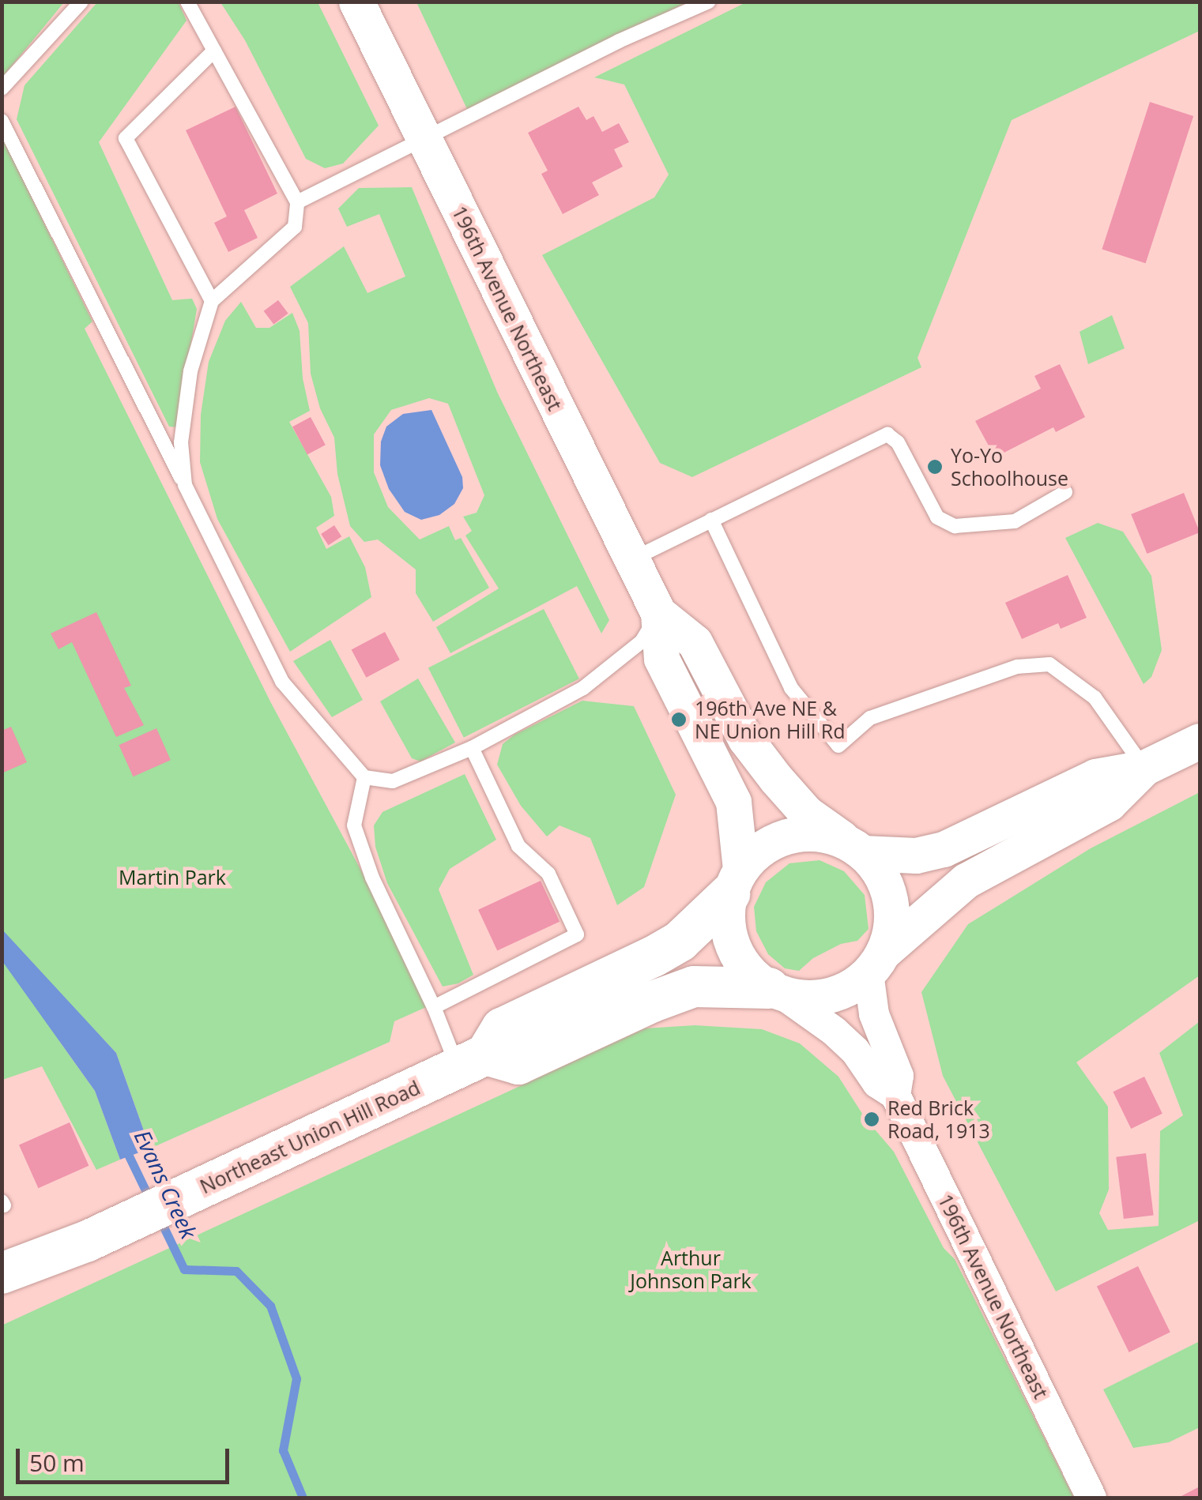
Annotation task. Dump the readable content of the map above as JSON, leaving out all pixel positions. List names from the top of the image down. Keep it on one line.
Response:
{"streets":{"main road":["Northeast Union Hill Road"],"street":["196th Avenue Northeast"]},"crossings":[["196th Avenue Northeast","Northeast Union Hill Road"]],"water":["Evans Creek"],"parks":["Martin Park","Arthur Johnson Park"],"places":["Yo-Yo Schoolhouse","196th Ave NE & NE Union Hill Rd","Red Brick Road, 1913"],"scale_bar":"50 m"}
